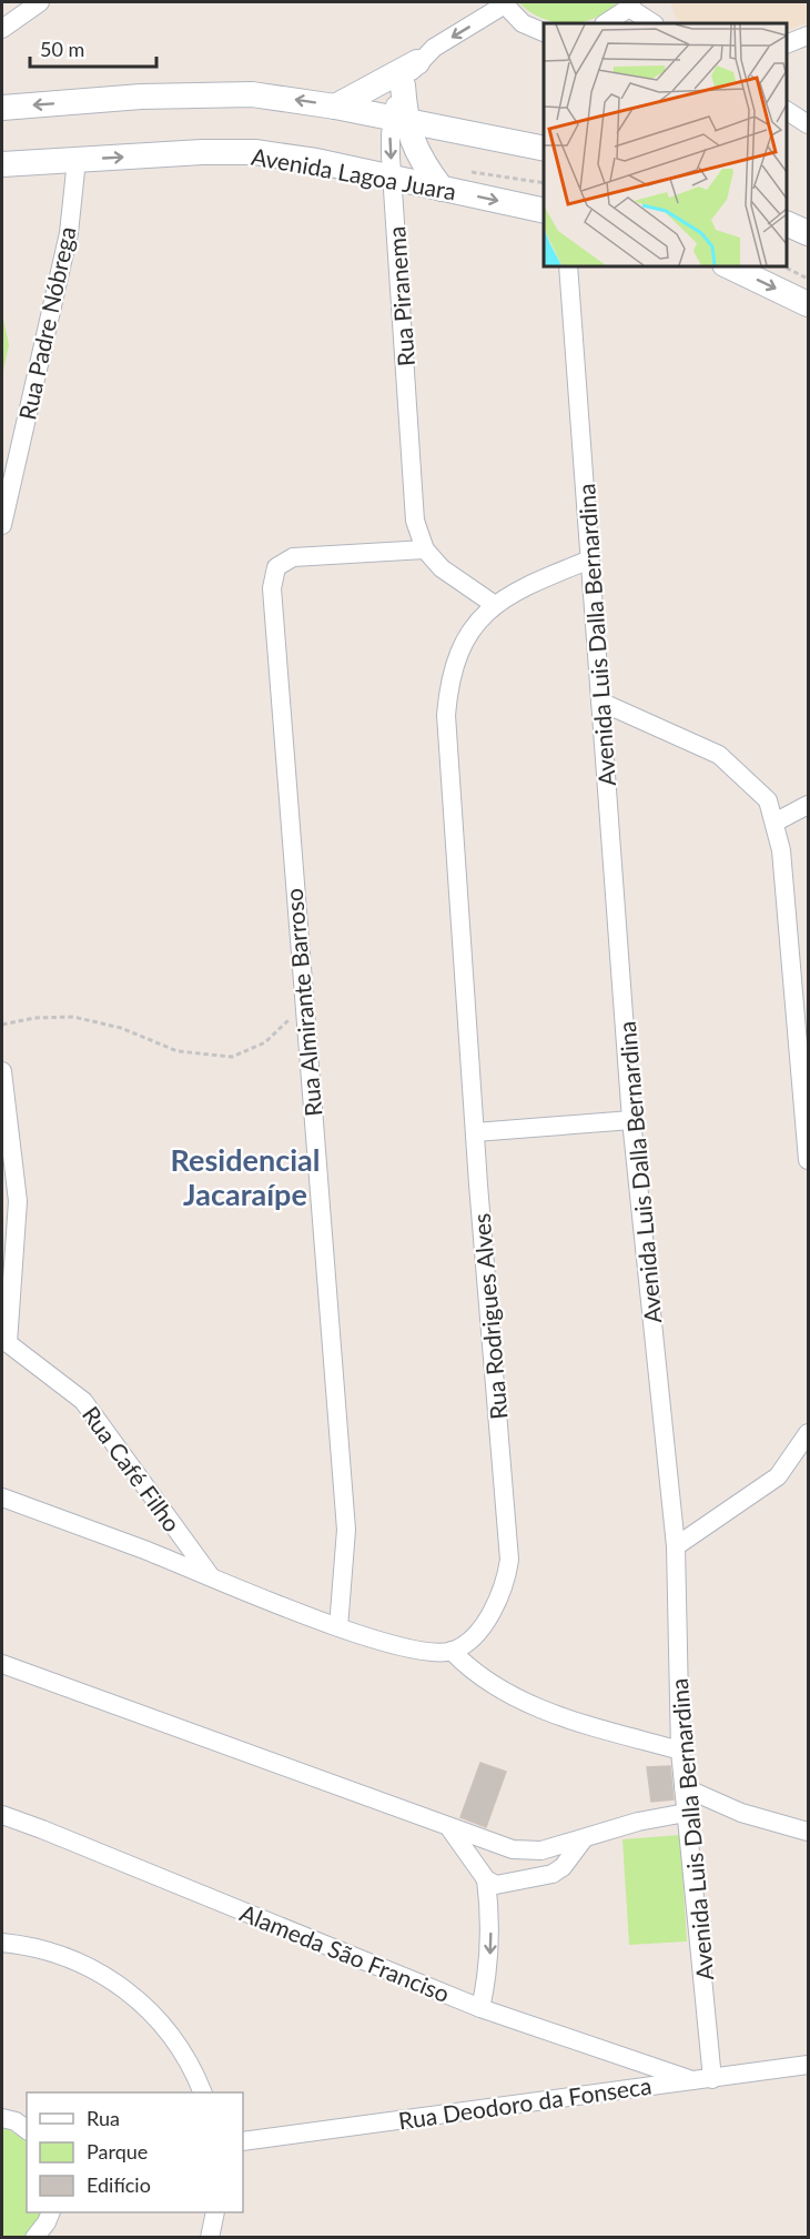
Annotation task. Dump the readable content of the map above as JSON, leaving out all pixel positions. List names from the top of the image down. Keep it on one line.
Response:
{"streets":{"main road":["Avenida Lagoa Juara"],"street":["Rua Piranema","Rua Padre Nóbrega","Avenida Luis Dalla Bernardina","Rua Almirante Barroso","Rua Rodrigues Alves","Rua Café Filho","Alameda São Franciso","Rua Deodoro da Fonseca"]},"crossings":[["Avenida Lagoa Juara","Rua Piranema"],["Avenida Lagoa Juara","Rua Padre Nóbrega"],["Rua Piranema","Rua Almirante Barroso"],["Rua Piranema","Rua Rodrigues Alves"],["Avenida Luis Dalla Bernardina","Rua Rodrigues Alves"],["Avenida Luis Dalla Bernardina","Rua Deodoro da Fonseca"],["Alameda São Franciso","Rua Deodoro da Fonseca"]],"districts":["Residencial Jacaraípe"],"legend":["Rua","Parque","Edifício"],"scale_bar":"50 m"}
